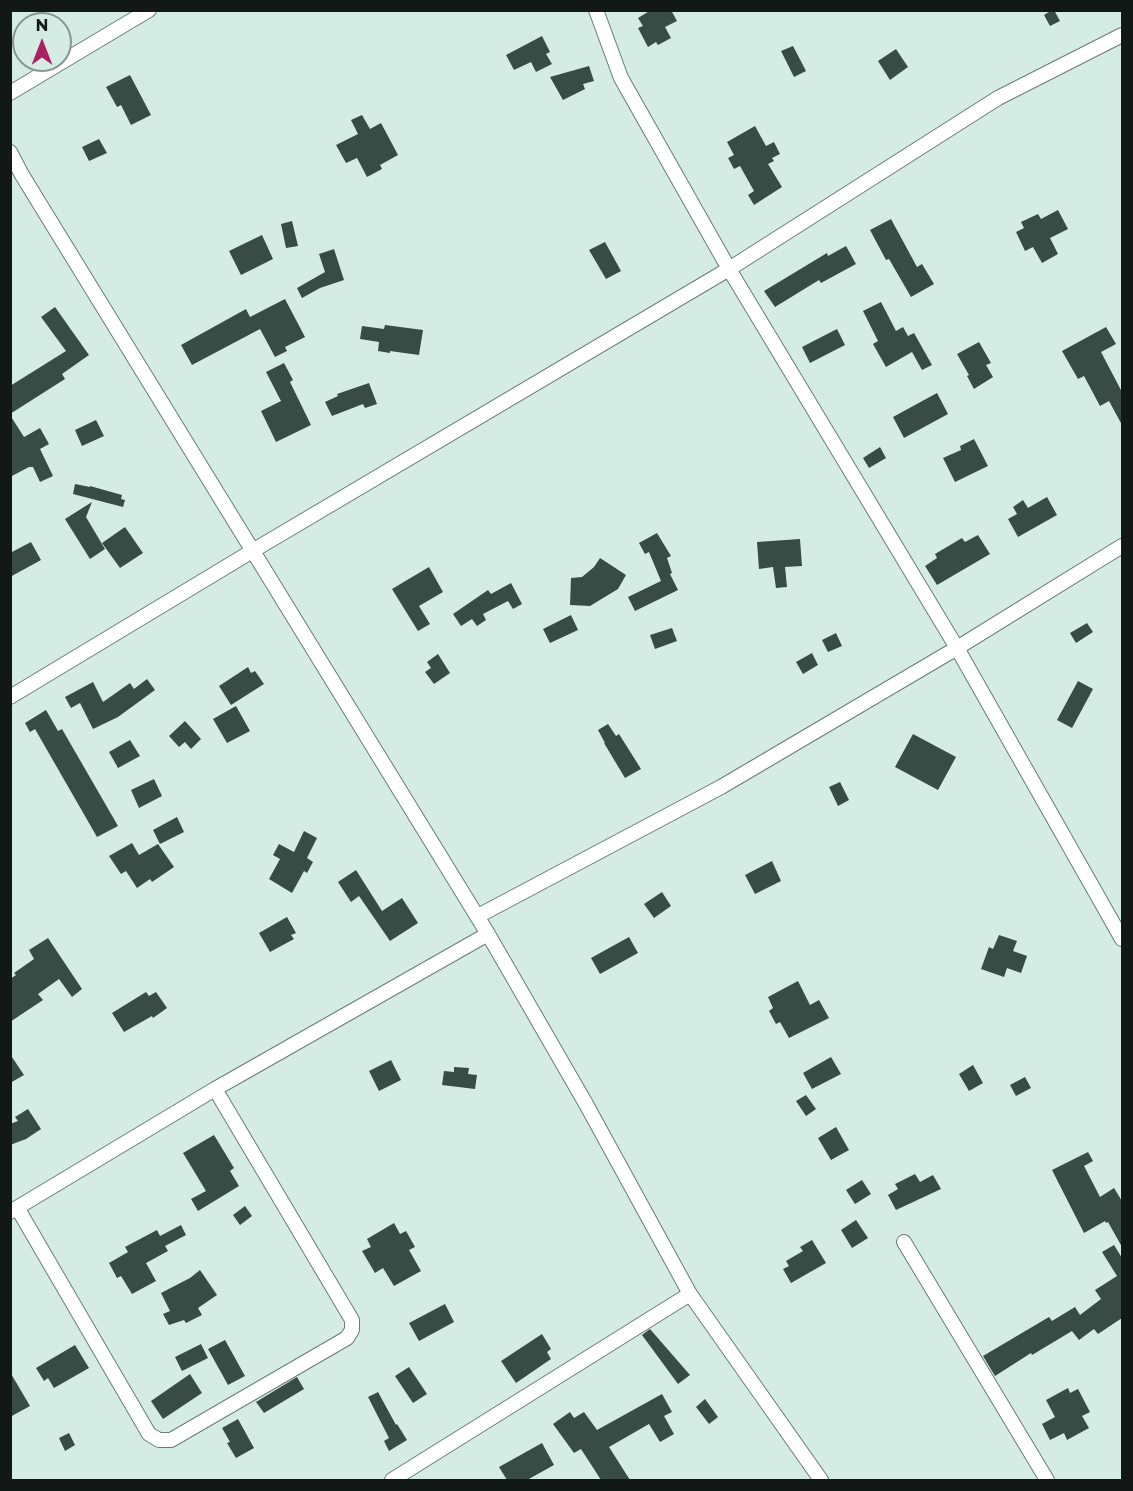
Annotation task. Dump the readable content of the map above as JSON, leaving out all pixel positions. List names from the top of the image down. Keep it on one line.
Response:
{"north":"top"}
